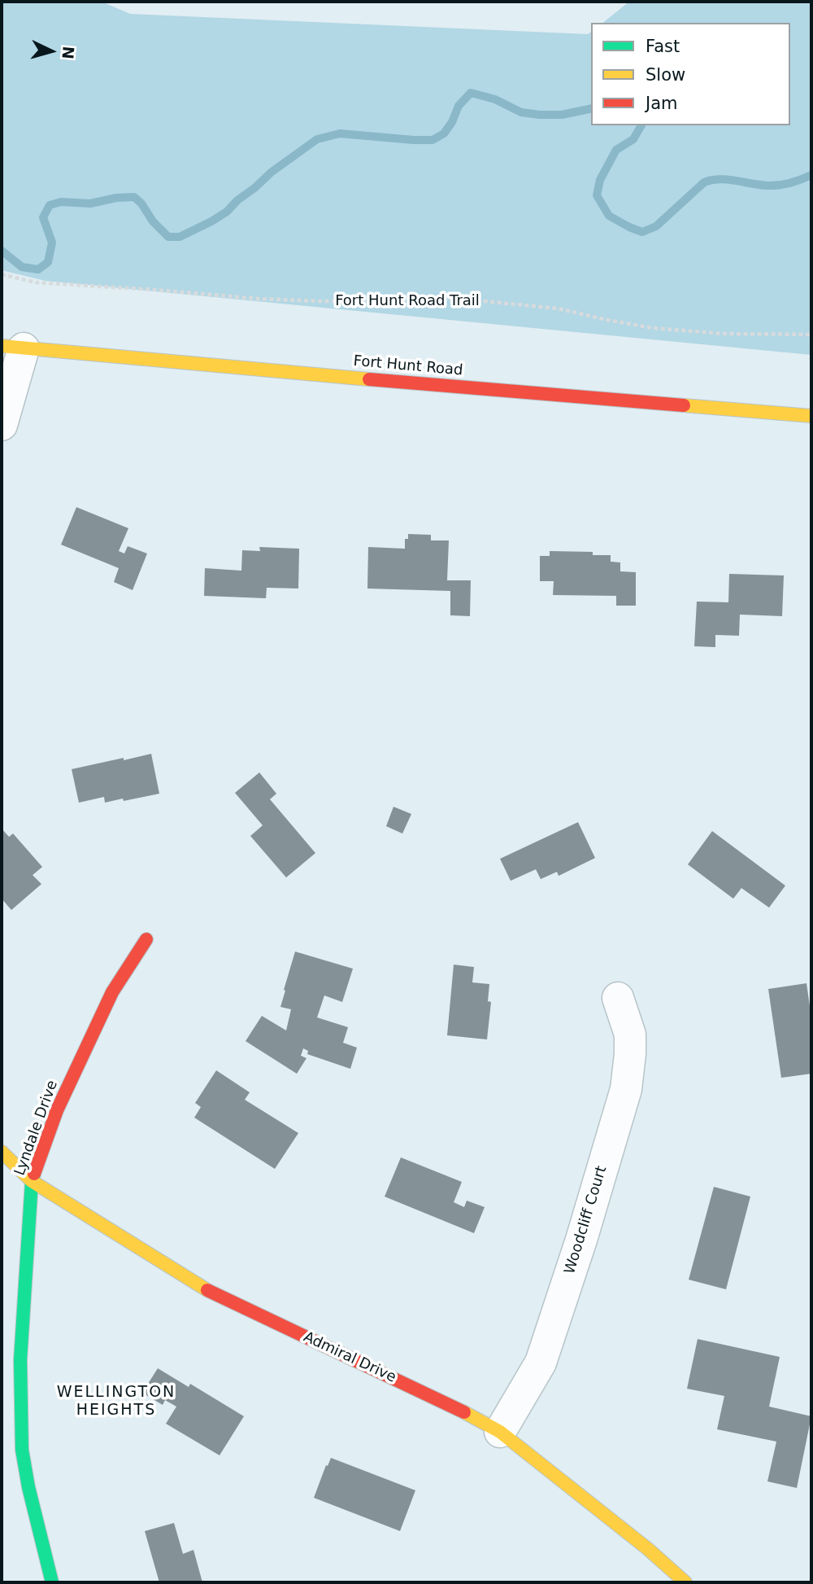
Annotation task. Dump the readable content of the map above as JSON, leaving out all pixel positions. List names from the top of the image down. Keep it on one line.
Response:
{"streets":{"street":["Fort Hunt Road","Lyndale Drive","Woodcliff Court","Admiral Drive"],"path":["Fort Hunt Road Trail"]},"crossings":[["Lyndale Drive","Admiral Drive"],["Woodcliff Court","Admiral Drive"]],"districts":["WELLINGTON HEIGHTS"],"legend":["Fast","Slow","Jam"],"north":"right"}
